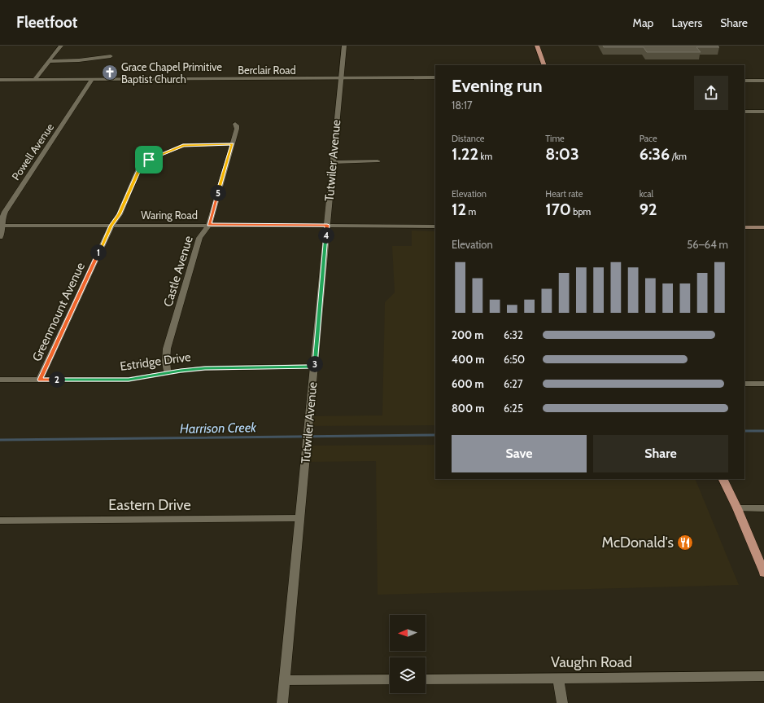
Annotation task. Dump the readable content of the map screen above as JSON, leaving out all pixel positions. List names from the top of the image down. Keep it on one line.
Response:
{"streets":{"street":["Berclair Road","Powell Avenue","Tutwiler Avenue","Waring Road","Castle Avenue","Greenmount Avenue","Estridge Drive","Eastern Drive","Vaughn Road"]},"crossings":[["Berclair Road","Powell Avenue"],["Berclair Road","Tutwiler Avenue"],["Powell Avenue","Waring Road"],["Tutwiler Avenue","Waring Road"],["Tutwiler Avenue","Estridge Drive"],["Tutwiler Avenue","Eastern Drive"],["Waring Road","Castle Avenue"],["Waring Road","Greenmount Avenue"],["Castle Avenue","Greenmount Avenue"],["Castle Avenue","Estridge Drive"],["Greenmount Avenue","Estridge Drive"]],"water":["Harrison Creek"],"places":{"church":["Grace Chapel Primitive Baptist Church"],"restaurant":["McDonald's"]},"north":"left","page":{"header":"Fleetfoot","nav":["Map","Layers","Share"],"heading":["Evening run","18:17"],"stats":[["Distance","1.22 km"],["Time","8:03"],["Pace","6:36 /km"],["Elevation","12 m"],["Heart rate","170 bpm"],["kcal","92"]],"pins":["5","4","1","3","2"],"chart":["Elevation","56–64 m"],"list":[{"name":"200 m","note":"6:32"},{"name":"400 m","note":"6:50"},{"name":"600 m","note":"6:27"},{"name":"800 m","note":"6:25"}],"buttons":["Save","Share"]}}
